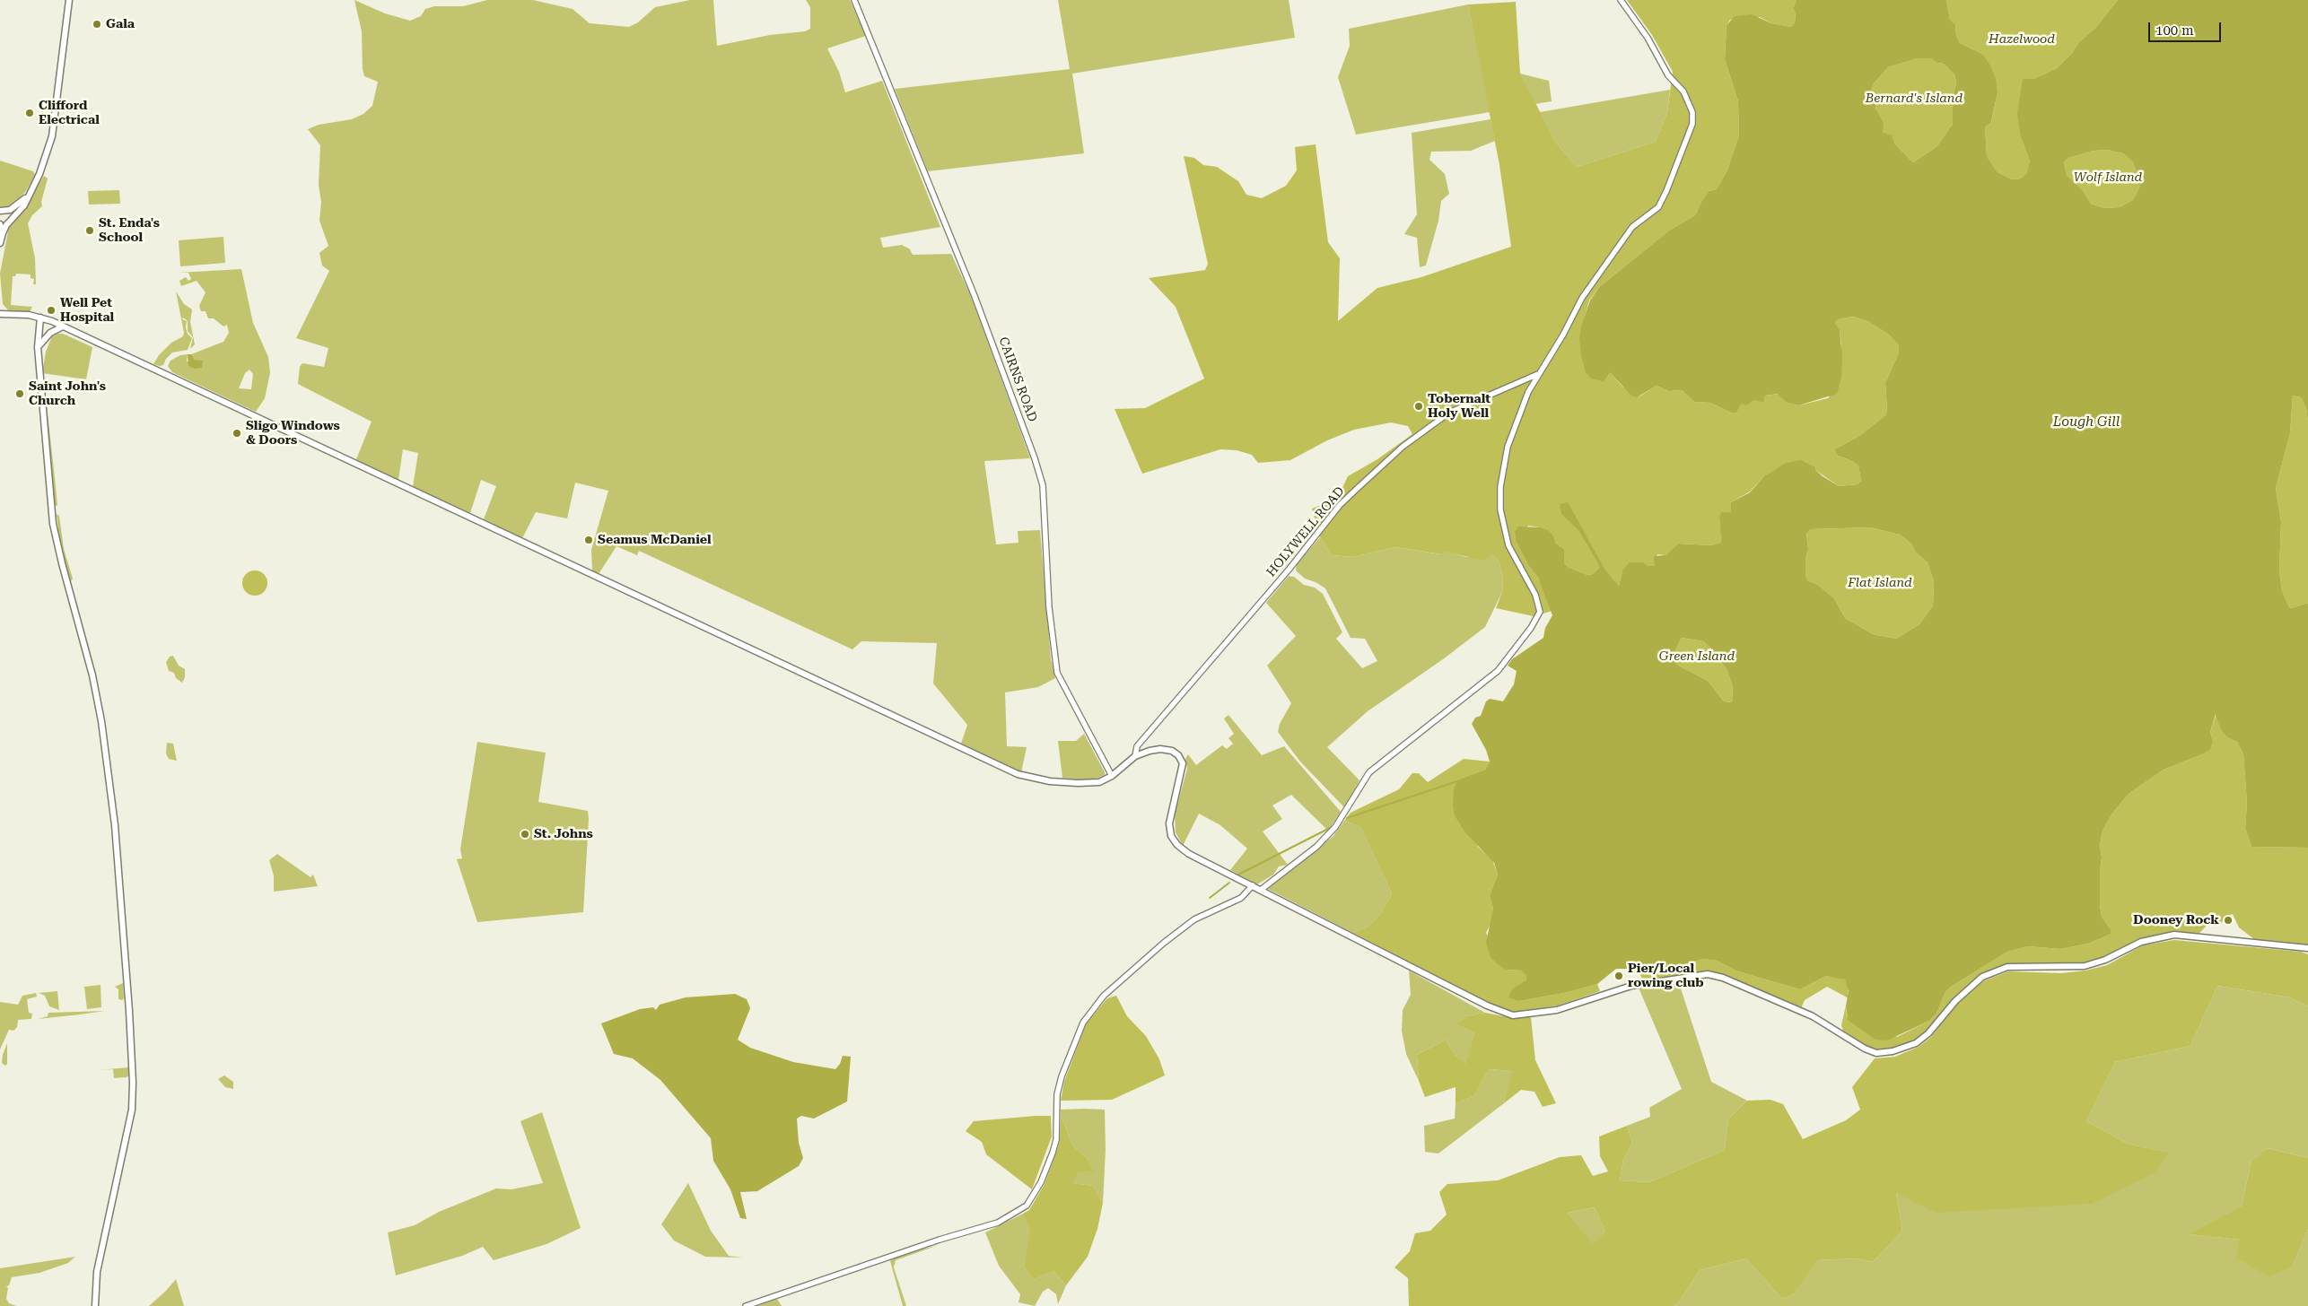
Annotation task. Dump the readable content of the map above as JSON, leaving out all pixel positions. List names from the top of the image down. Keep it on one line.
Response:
{"streets":{"street":["CAIRNS ROAD","HOLYWELL ROAD"]},"water":["Lough Gill"],"parks":["Hazelwood","Bernard's Island","Wolf Island","Flat Island","Green Island"],"places":["Gala","Clifford Electrical","St. Enda's School","Well Pet Hospital","Saint John's Church","Tobernalt Holy Well","Sligo Windows & Doors","Seamus McDaniel","St. Johns","Dooney Rock","Pier/Local rowing club"],"scale_bar":"100 m"}
